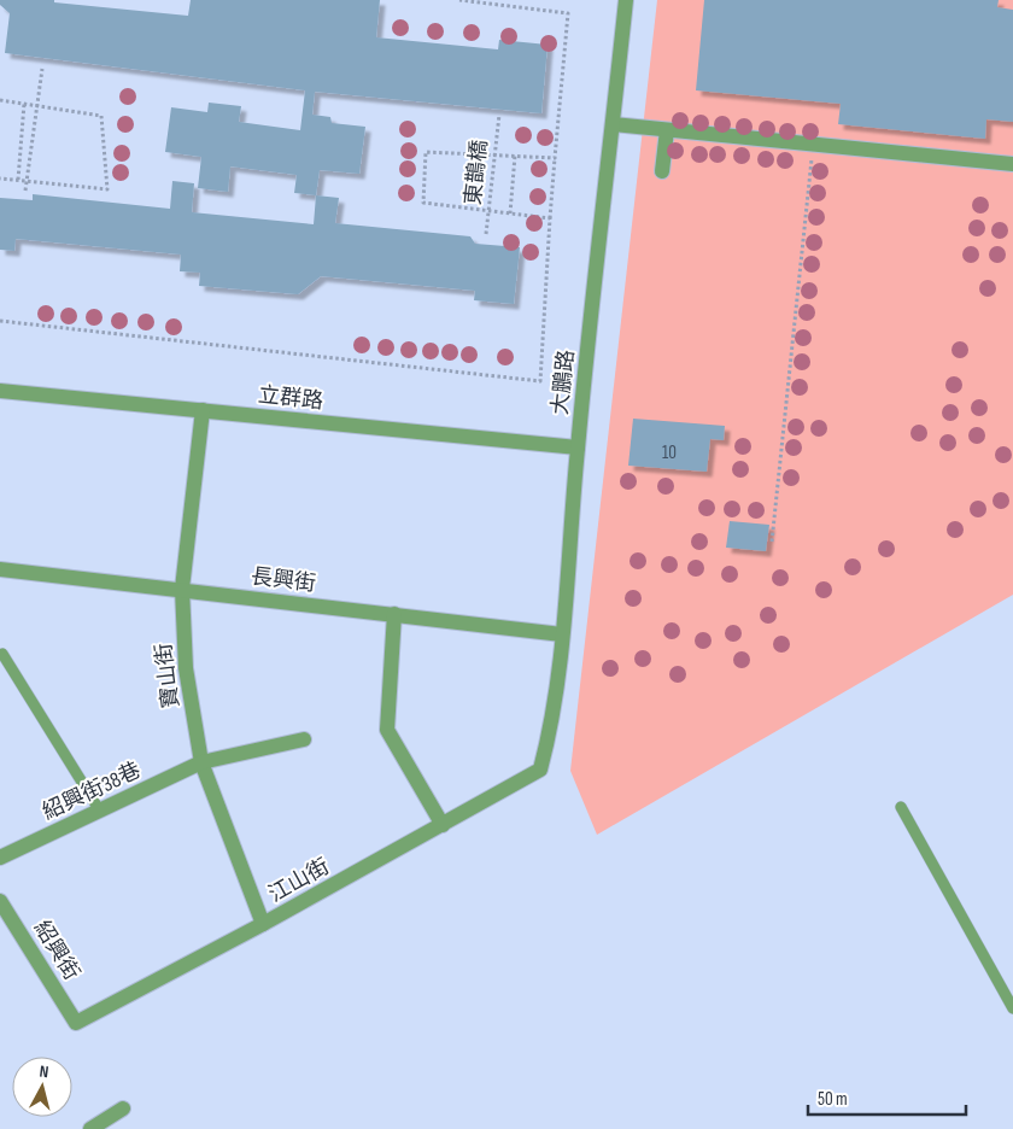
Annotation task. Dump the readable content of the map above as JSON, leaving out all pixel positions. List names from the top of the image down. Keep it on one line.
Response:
{"streets":{"street":["大鵬路","立群路","長興街","寶山街","紹興街38巷","江山街","紹興街"],"path":["東鵲橋"]},"crossings":[["大鵬路","立群路"],["大鵬路","長興街"],["大鵬路","江山街"],["立群路","寶山街"],["長興街","寶山街"],["寶山街","紹興街38巷"],["寶山街","江山街"],["江山街","紹興街"]],"house_numbers":["10"],"scale_bar":"50 m","north":"top"}
